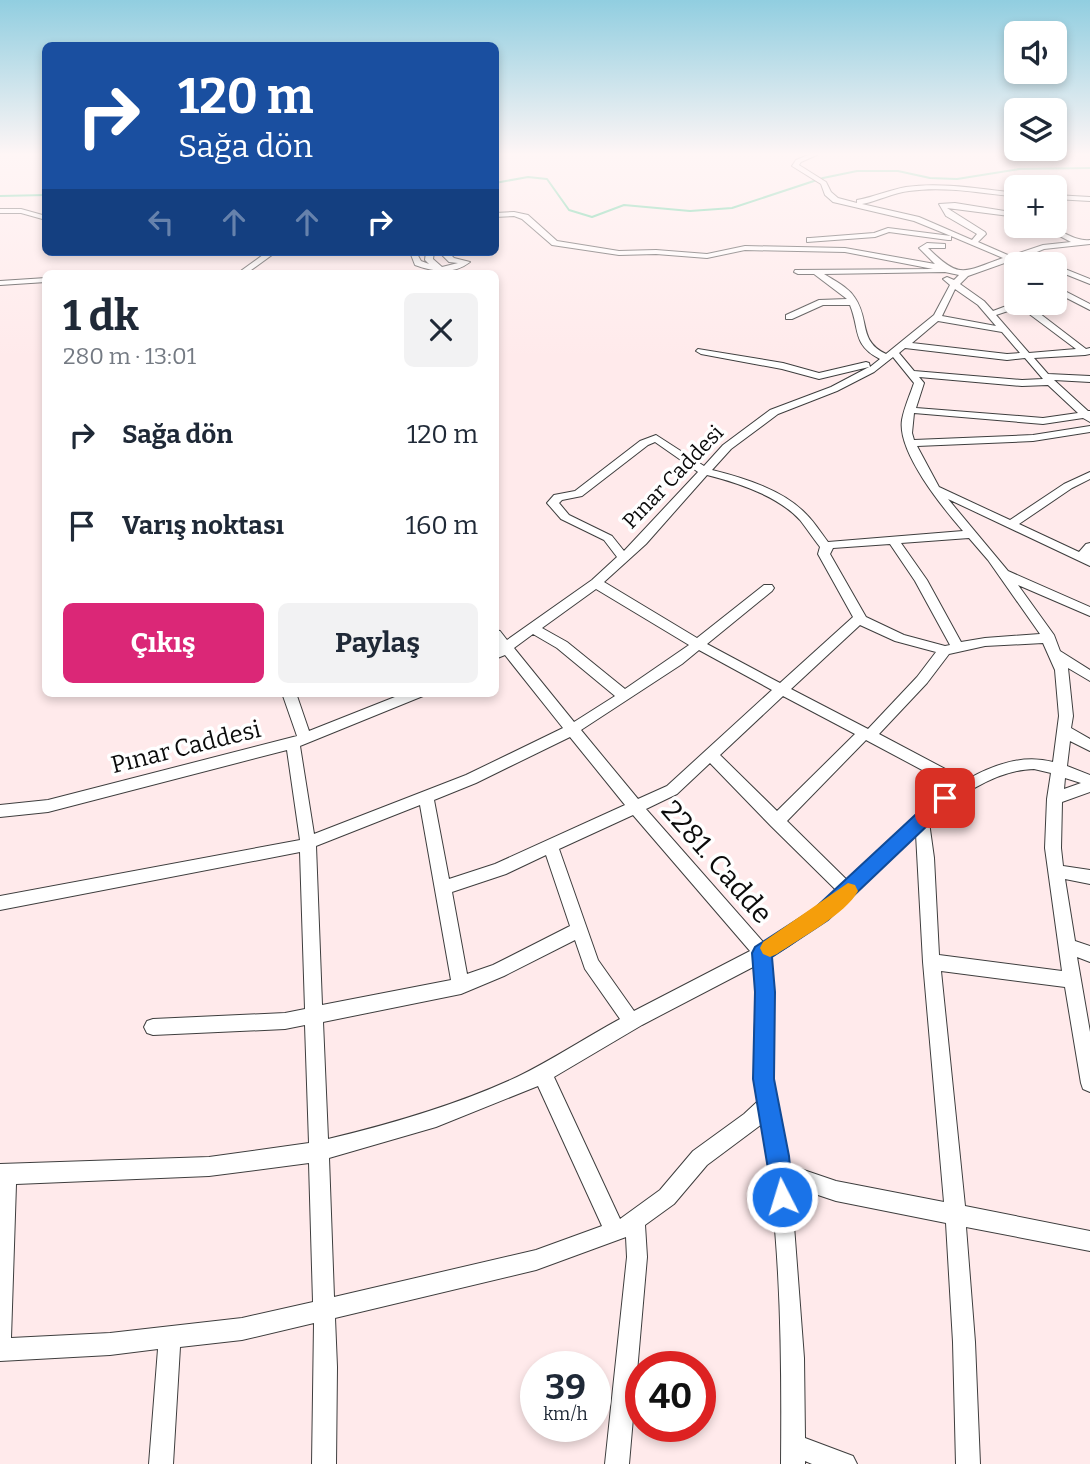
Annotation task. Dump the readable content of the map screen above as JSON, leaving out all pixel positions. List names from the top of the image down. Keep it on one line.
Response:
{"streets":{"street":["Pınar Caddesi","2281. Cadde"]},"crossings":[["Pınar Caddesi","2281. Cadde"]],"page":{"map_buttons":["+","−"],"turn":["120 m","Sağa dön"],"heading":["1 dk","280 m · 13:01"],"list":[{"name":"Sağa dön","value":"120 m"},{"name":"Varış noktası","value":"160 m"}],"buttons":["Çıkış","Paylaş"],"speed":"39 km/h","limit":"40"}}
